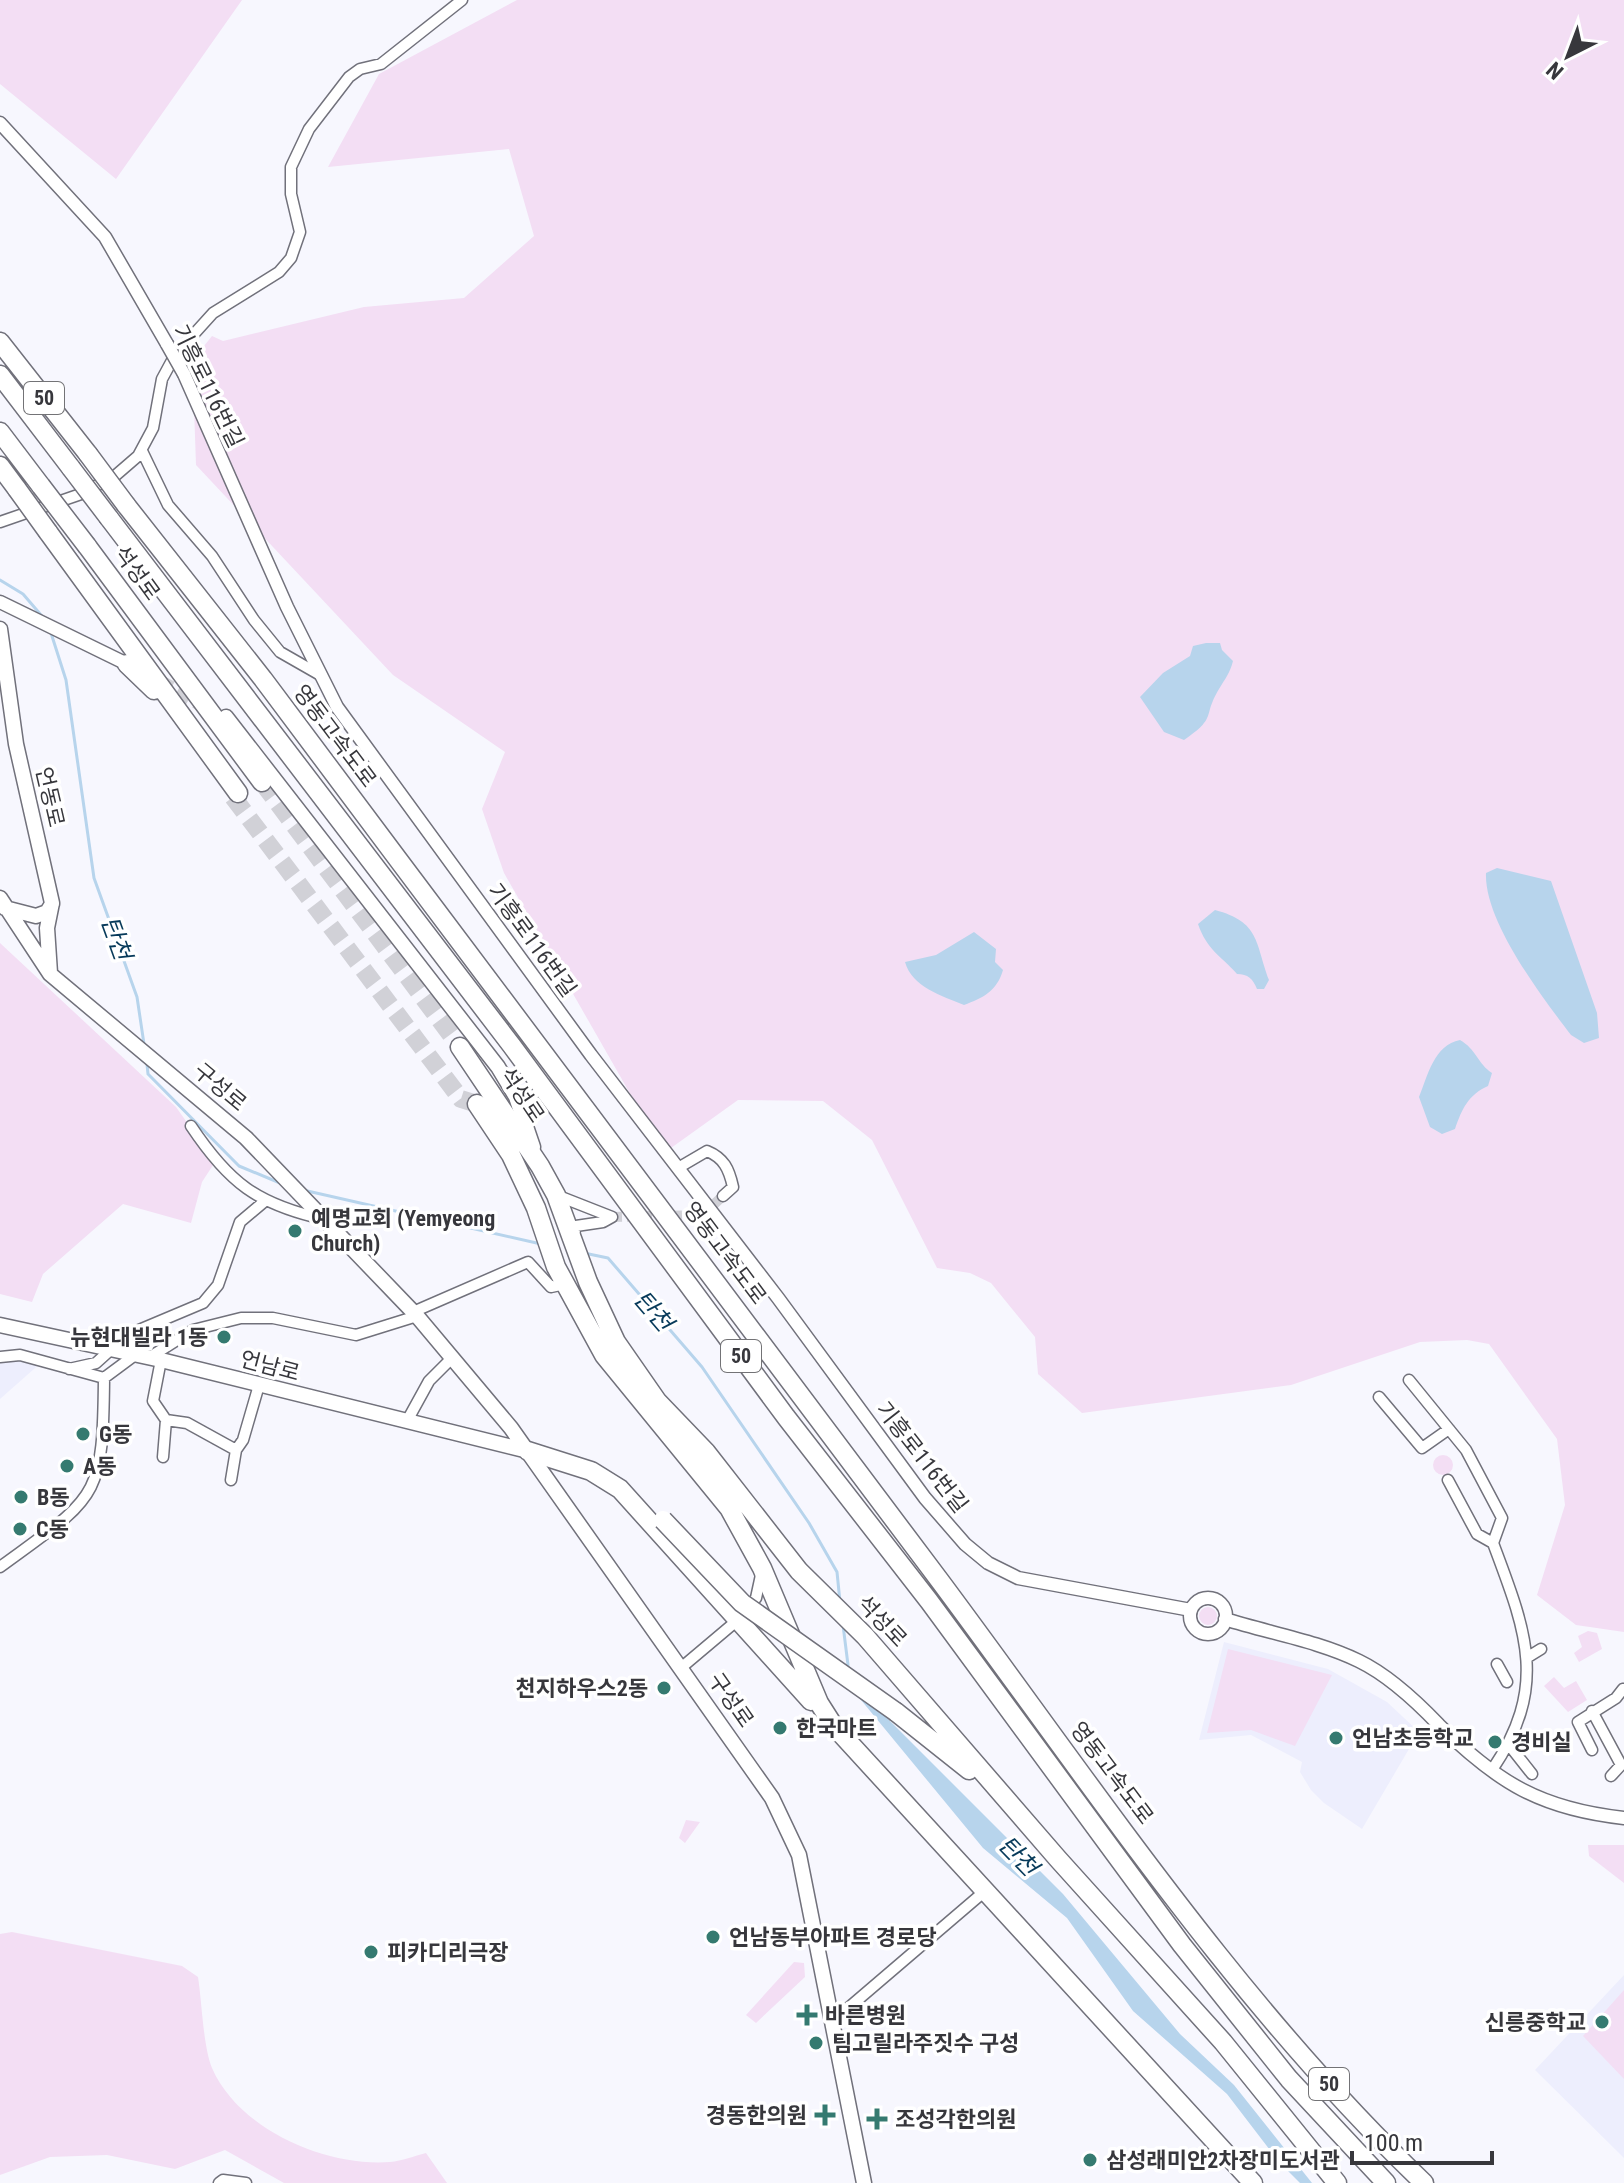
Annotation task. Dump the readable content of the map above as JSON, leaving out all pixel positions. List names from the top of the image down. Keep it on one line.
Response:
{"streets":{"highway":["50","석성로","영동고속도로"],"main road":["언동로","구성로","언남로"],"street":["기흥로116번길"]},"crossings":[["언동로","구성로"],["구성로","언남로"]],"water":["탄천"],"places":{"other":["예명교회 (Yemyeong Church)","뉴현대빌라 1동","G동","A동","B동","C동","천지하우스2동","한국마트","언남초등학교","경비실","언남동부아파트 경로당","피카디리극장","신릉중학교","팀고릴라주짓수 구성","삼성래미안2차장미도서관"],"health":["바른병원","경동한의원","조성각한의원"]},"scale_bar":"100 m","north":"bottom left"}
